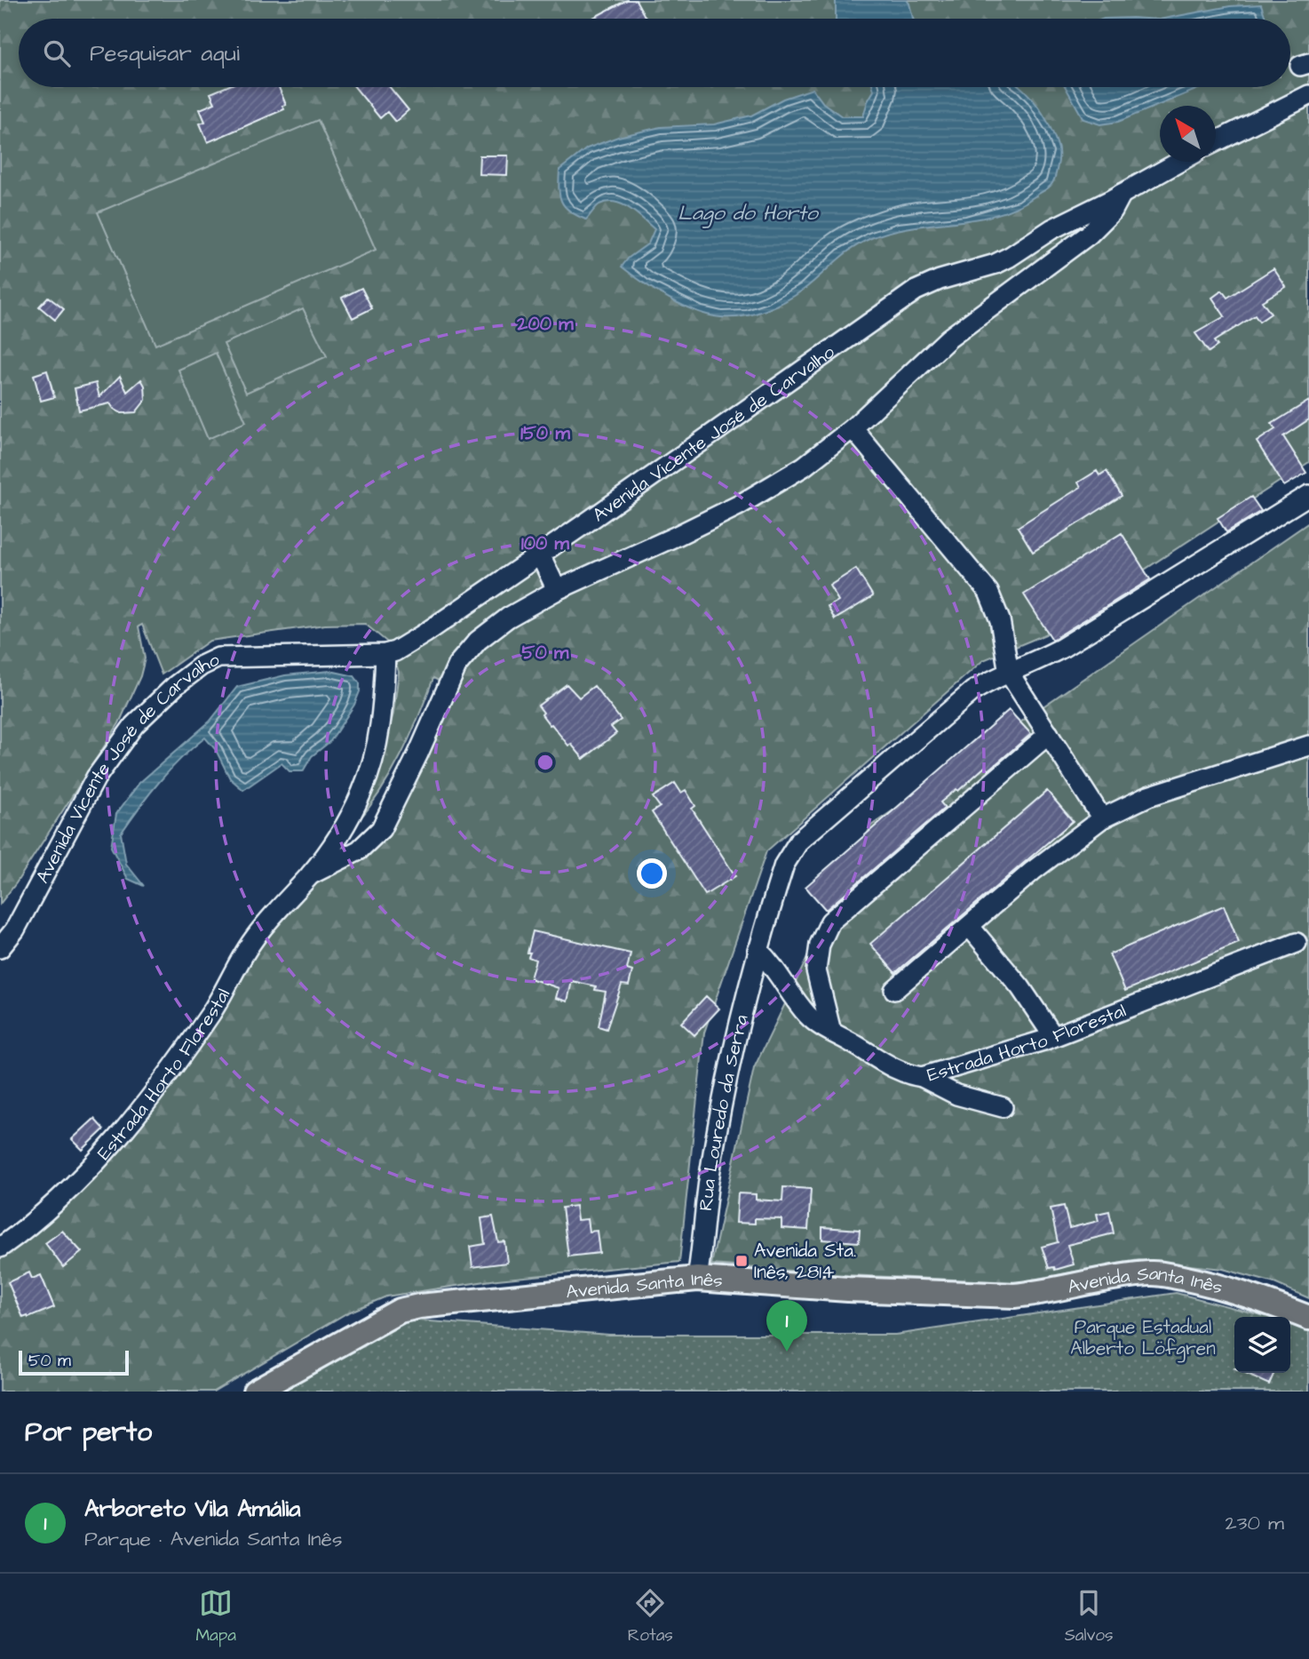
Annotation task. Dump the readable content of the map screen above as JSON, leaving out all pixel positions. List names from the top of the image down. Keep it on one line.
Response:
{"streets":{"main road":["Avenida Santa Inês"],"street":["Avenida Vicente José de Carvalho","Estrada Horto Florestal","Rua Louredo da Serra"]},"crossings":[["Avenida Vicente José de Carvalho","Estrada Horto Florestal"],["Estrada Horto Florestal","Rua Louredo da Serra"],["Rua Louredo da Serra","Avenida Santa Inês"]],"water":["Lago do Horto"],"parks":["Parque Estadual Alberto Löfgren"],"places":{"transit":["Avenida Sta. Inês, 2814"]},"scale_bar":"50 m","north":"top left","page":{"search":"Pesquisar aqui","pins":"1","scale":"50 m","heading":"Por perto","list":[{"mark":"1","name":"Arboreto Vila Amália","note":"Parque · Avenida Santa Inês","value":"230 m"}],"nav":["Mapa","Rotas","Salvos"]},"rings":["200 m","150 m","100 m","50 m"]}
